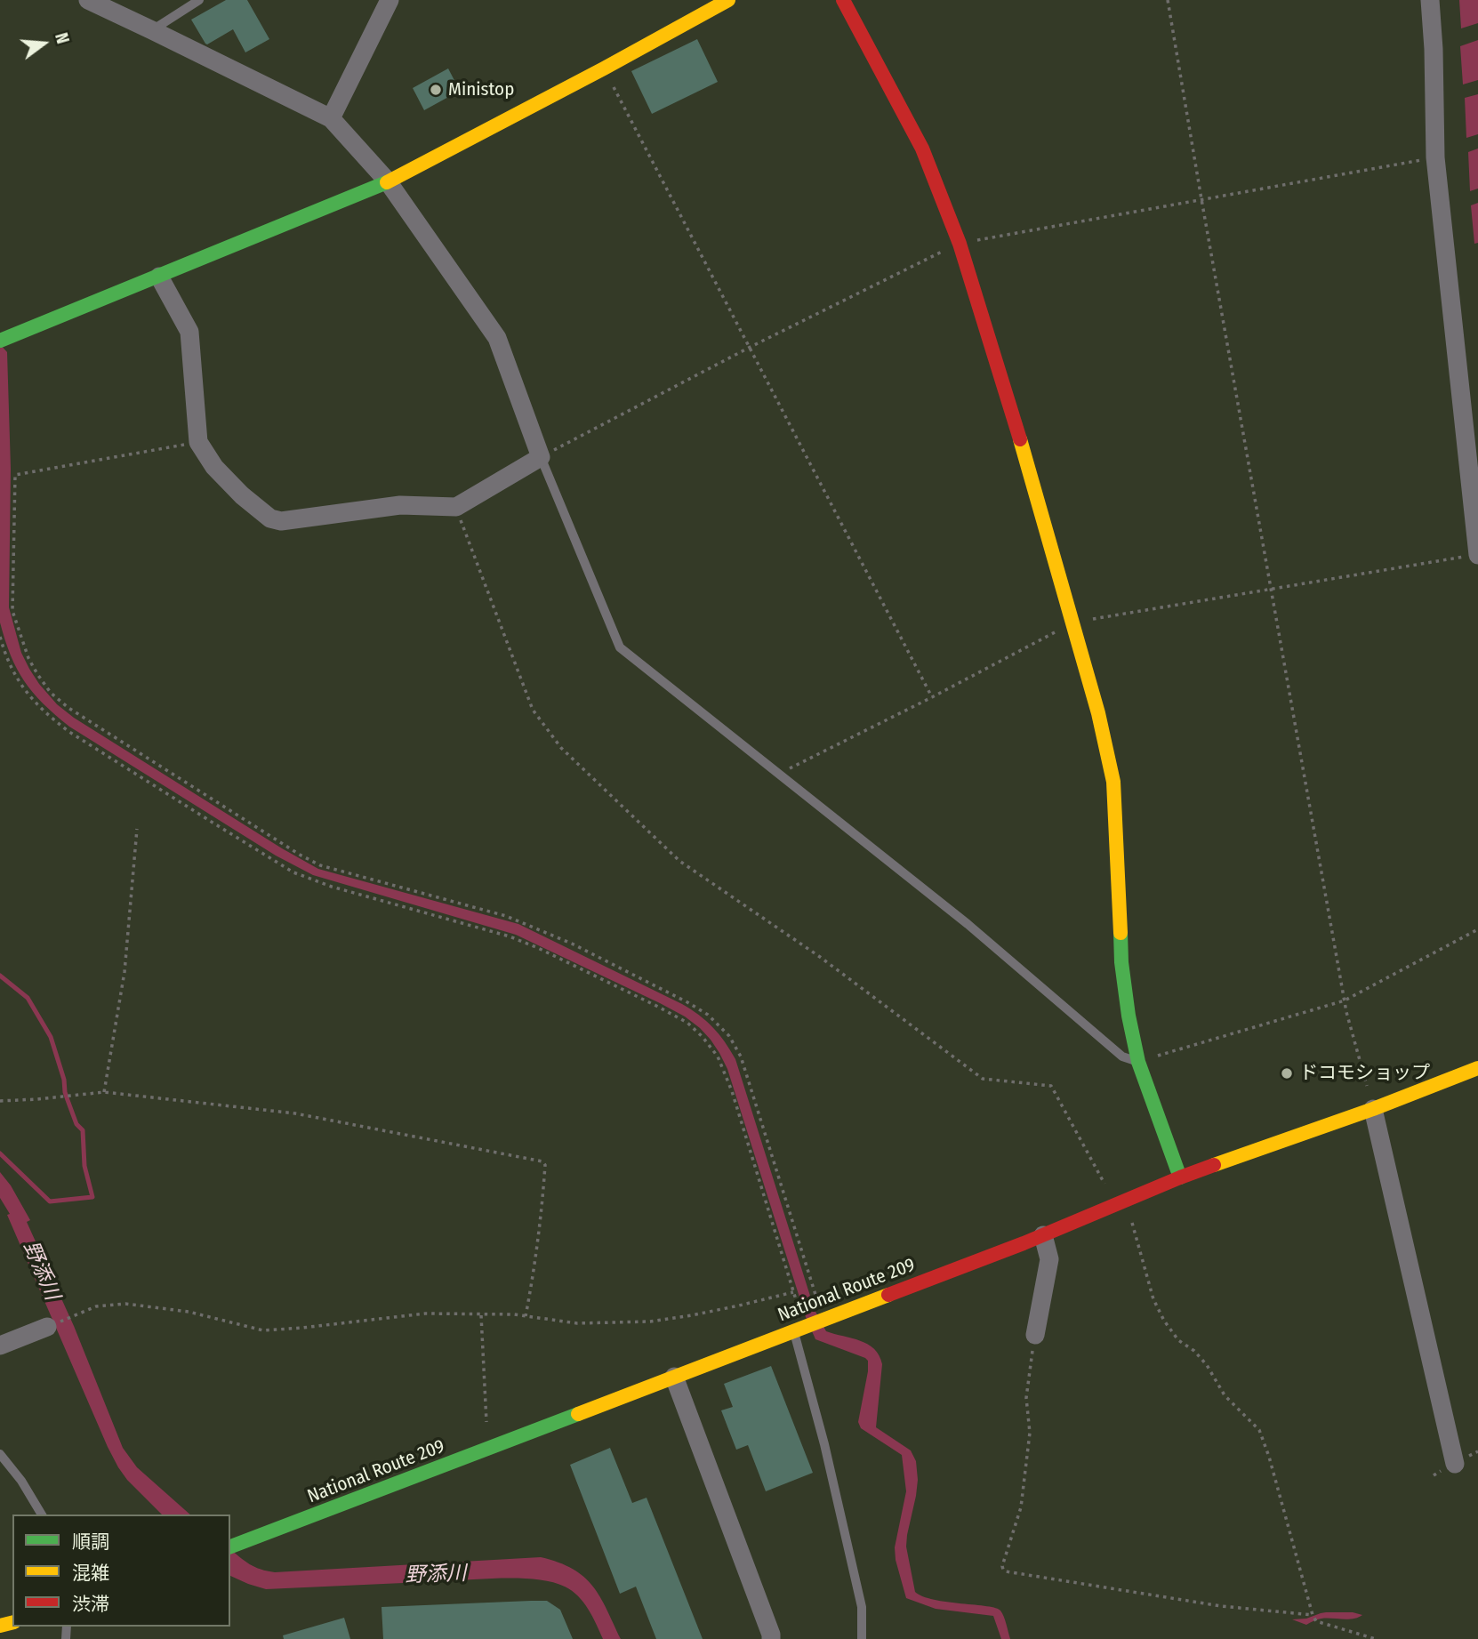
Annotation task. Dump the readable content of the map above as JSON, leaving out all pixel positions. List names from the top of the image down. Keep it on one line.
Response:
{"streets":{"main road":["National Route 209"]},"water":["野添川"],"places":["Ministop","ドコモショップ"],"legend":["順調","混雑","渋滞"],"north":"right"}
